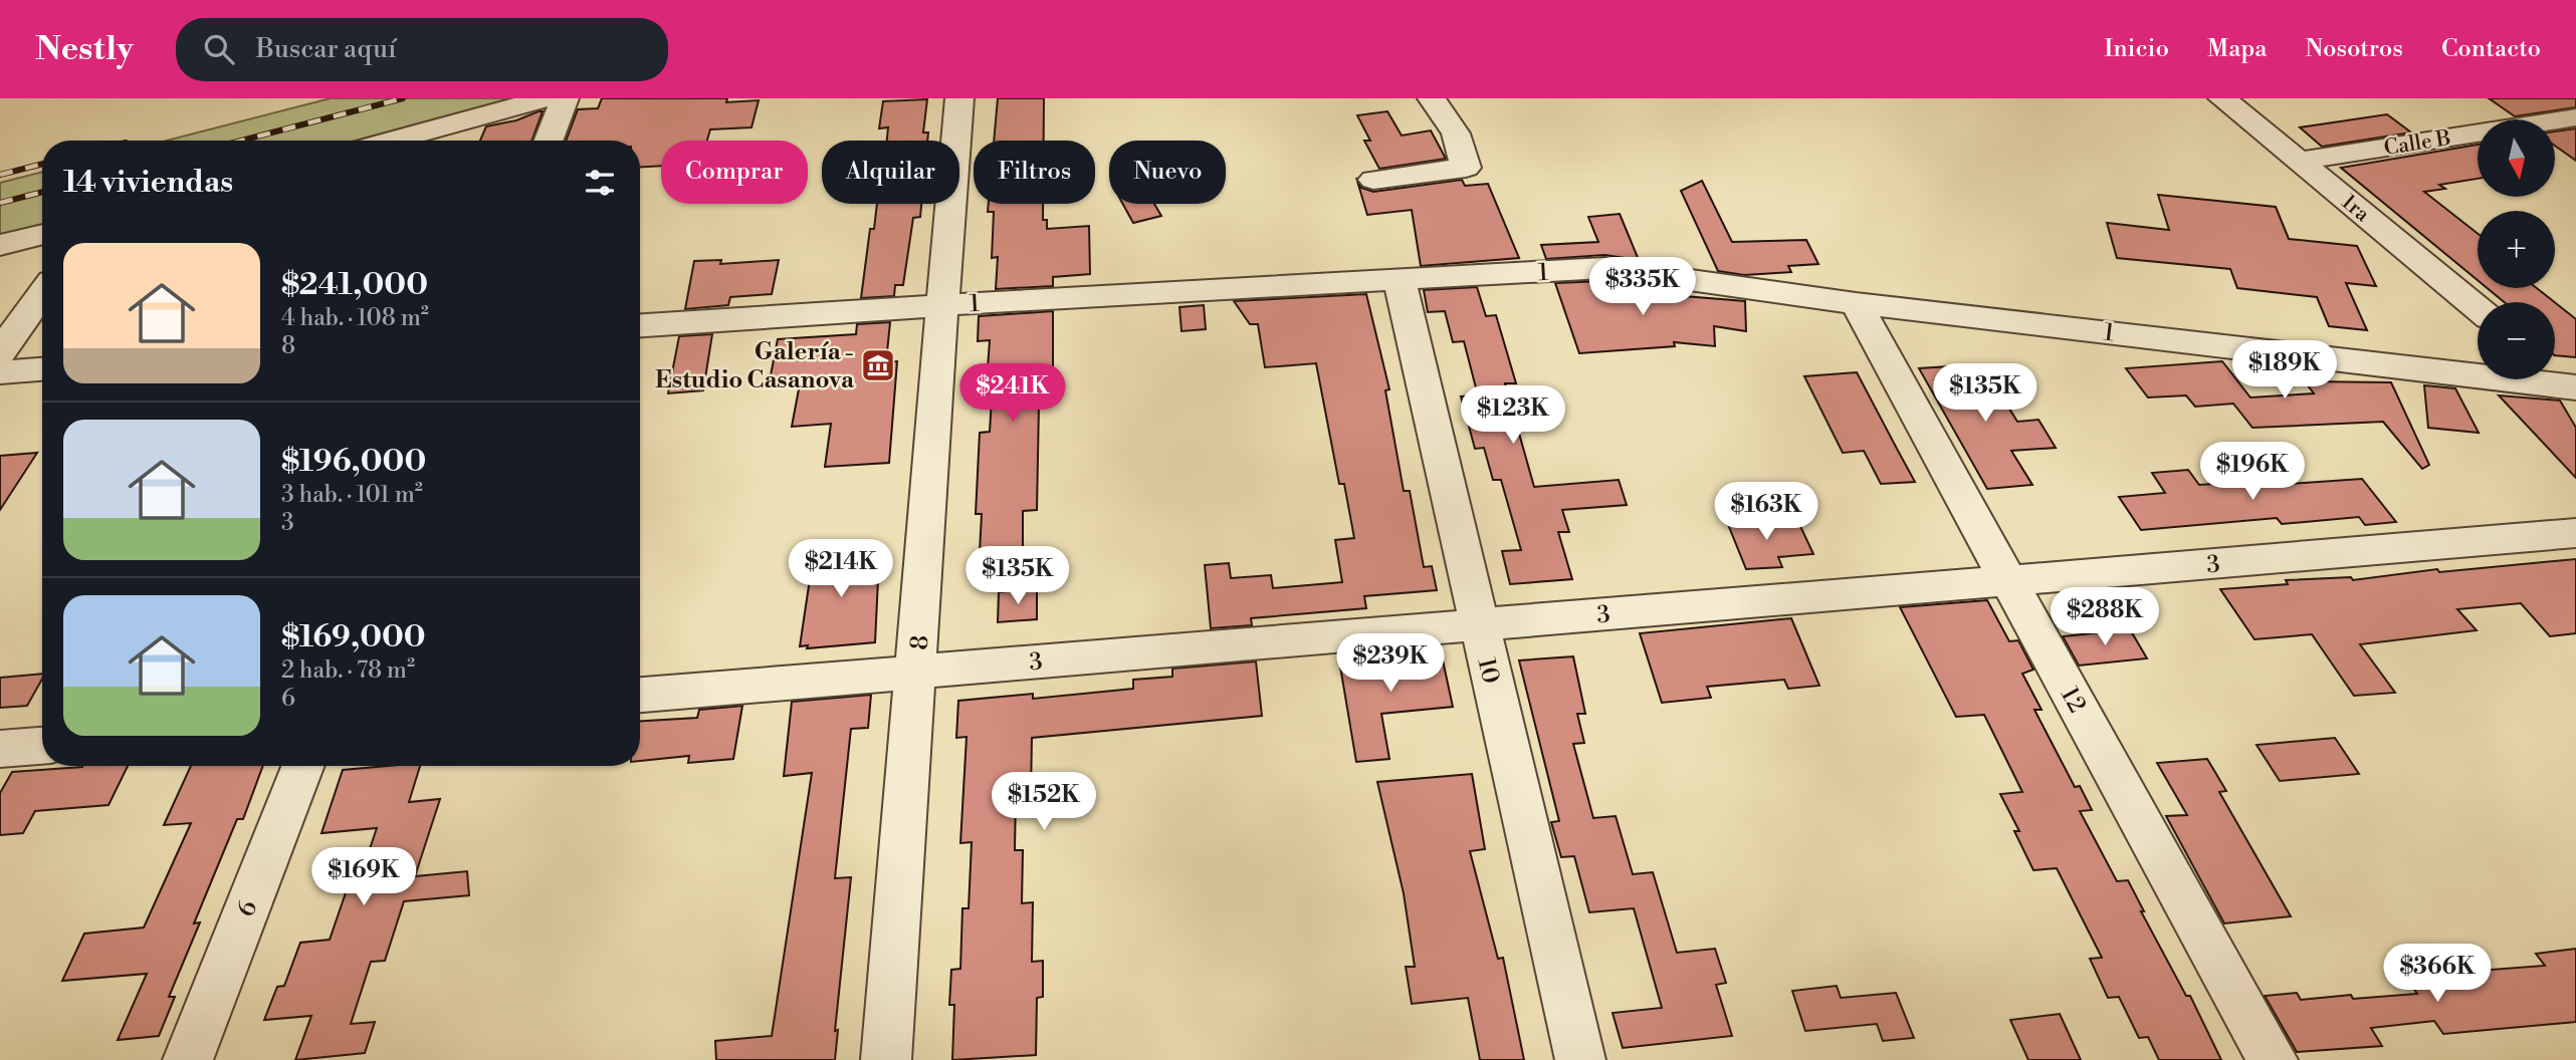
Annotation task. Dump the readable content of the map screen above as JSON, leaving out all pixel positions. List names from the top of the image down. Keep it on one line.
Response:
{"streets":{"street":["Calle B","1ra","1","3","8","10","12","6"]},"crossings":[["Calle B","1ra"],["1","8"],["1","10"],["1","12"],["3","8"],["3","10"],["3","12"]],"places":{"museum":["Galería - Estudio Casanova"]},"north":"bottom","page":{"header":"Nestly","search":"Buscar aquí","nav":["Inicio","Mapa","Nosotros","Contacto"],"map_buttons":["+","−"],"chip":["Comprar","Alquilar","Filtros","Nuevo"],"heading":"14 viviendas","list":[{"name":"$241,000","note":"4 hab. · 108 m² · 8"},{"name":"$196,000","note":"3 hab. · 101 m² · 3"},{"name":"$169,000","note":"2 hab. · 78 m² · 6"}],"price":["$335K","$189K","$241K","$135K","$123K","$196K","$163K","$214K","$135K","$288K","$239K","$152K","$169K","$366K"]}}
